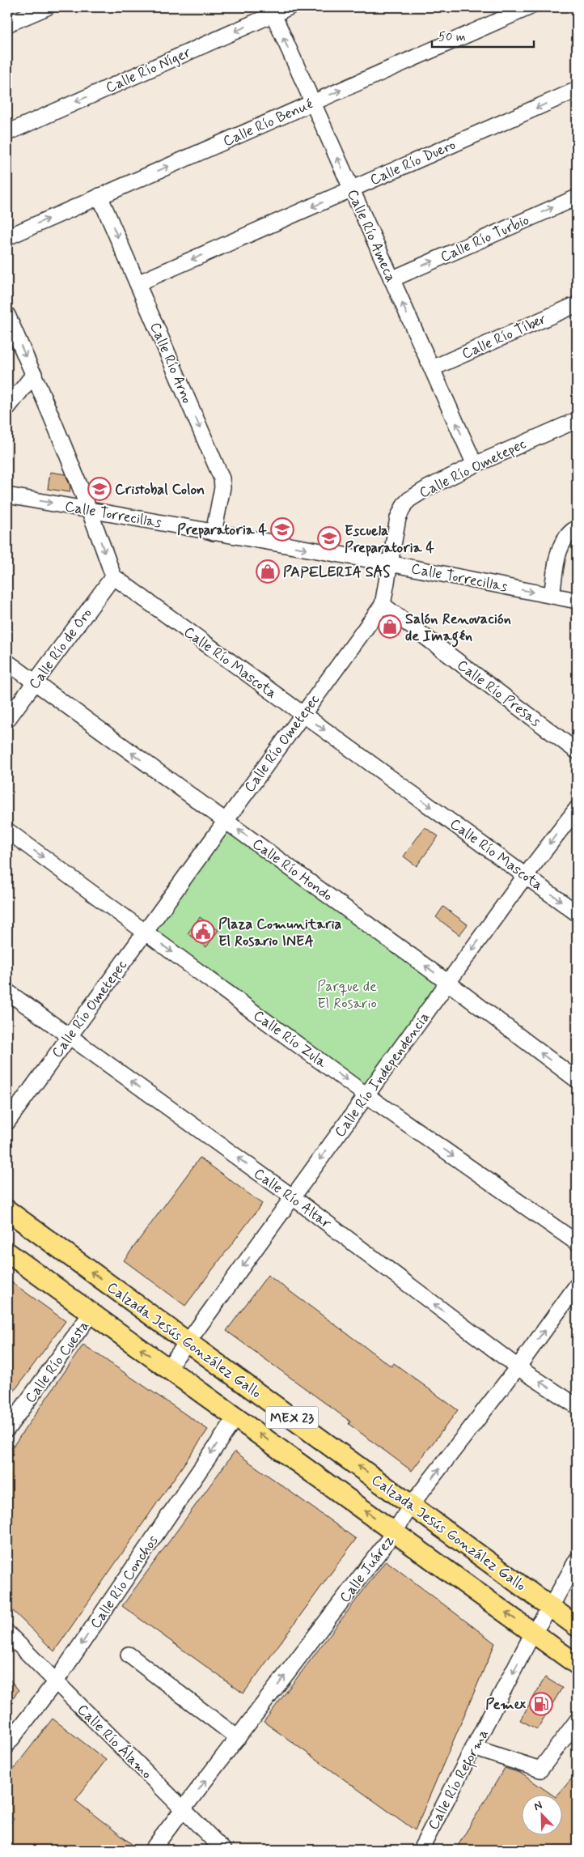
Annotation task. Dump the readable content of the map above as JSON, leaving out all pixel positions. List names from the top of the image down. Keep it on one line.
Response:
{"streets":{"main road":["Calzada Jesús González Gallo","MEX 23"],"street":["Calle Río Níger","Calle Río Benué","Calle Río Duero","Calle Río Ameca","Calle Río Turbio","Calle Río Tíber","Calle Río Arno","Calle Río Ometepec","Calle Torrecillas","Calle Río de Oro","Calle Río Mascota","Calle Río Presas","Calle Río Hondo","Calle Río Zula","Calle Río Independencia","Calle Río Altar","Calle Río Cuesta","Calle Juárez","Calle Río Conchos","Calle Río Álamo","Calle Río Reforma"]},"crossings":[["Calle Río Níger","Calle Río Ameca"],["Calle Río Benué","Calle Río Ameca"],["Calle Río Benué","Calle Río Arno"],["Calle Río Duero","Calle Río Ameca"],["Calle Río Duero","Calle Río Arno"],["Calle Río Ameca","Calle Río Turbio"],["Calle Río Ameca","Calle Río Tíber"],["Calle Río Ameca","Calle Río Ometepec"],["Calle Río Arno","Calle Torrecillas"],["Calle Río Ometepec","Calle Torrecillas"],["Calle Río Ometepec","Calle Río Mascota"],["Calle Río Ometepec","Calle Río Presas"],["Calle Río Ometepec","Calle Río Hondo"],["Calle Río Ometepec","Calle Río Zula"],["Calle Río Ometepec","Calle Río Altar"],["Calle Río de Oro","Calle Río Mascota"],["Calle Río de Oro","Calle Río Hondo"],["Calle Río Mascota","Calle Río Independencia"],["Calle Río Hondo","Calle Río Independencia"],["Calle Río Zula","Calle Río Independencia"],["Calle Río Independencia","Calle Río Altar"],["Calle Río Independencia","Calzada Jesús González Gallo"],["Calle Río Independencia","MEX 23"],["Calle Río Altar","Calle Juárez"],["Calzada Jesús González Gallo","Calle Juárez"],["Calzada Jesús González Gallo","Calle Río Reforma"],["Calle Río Cuesta","MEX 23"],["MEX 23","Calle Juárez"],["MEX 23","Calle Río Conchos"],["MEX 23","Calle Río Reforma"],["Calle Juárez","Calle Río Álamo"],["Calle Río Conchos","Calle Río Álamo"]],"one_way":["Calle Río Níger","Calle Río Benué","Calle Río Duero","Calle Río Ameca","Calle Río Turbio","Calle Torrecillas","Calle Río Mascota","Calle Río Hondo","Calle Río Zula","Calle Río Independencia","Calle Río Altar","Calle Juárez","Calle Río Conchos","Calle Río Reforma"],"parks":["Parque de El Rosario"],"places":{"school or university":["Cristobal Colon","Preparatoria 4","Escuela Preparatoria 4"],"shop":["PAPELERIA SAS","Salón Renovación de Imagén"],"public building":["Plaza Comunitaria El Rosario INEA"],"fuel station":["Pemex"]},"scale_bar":"50 m","north":"top left"}
